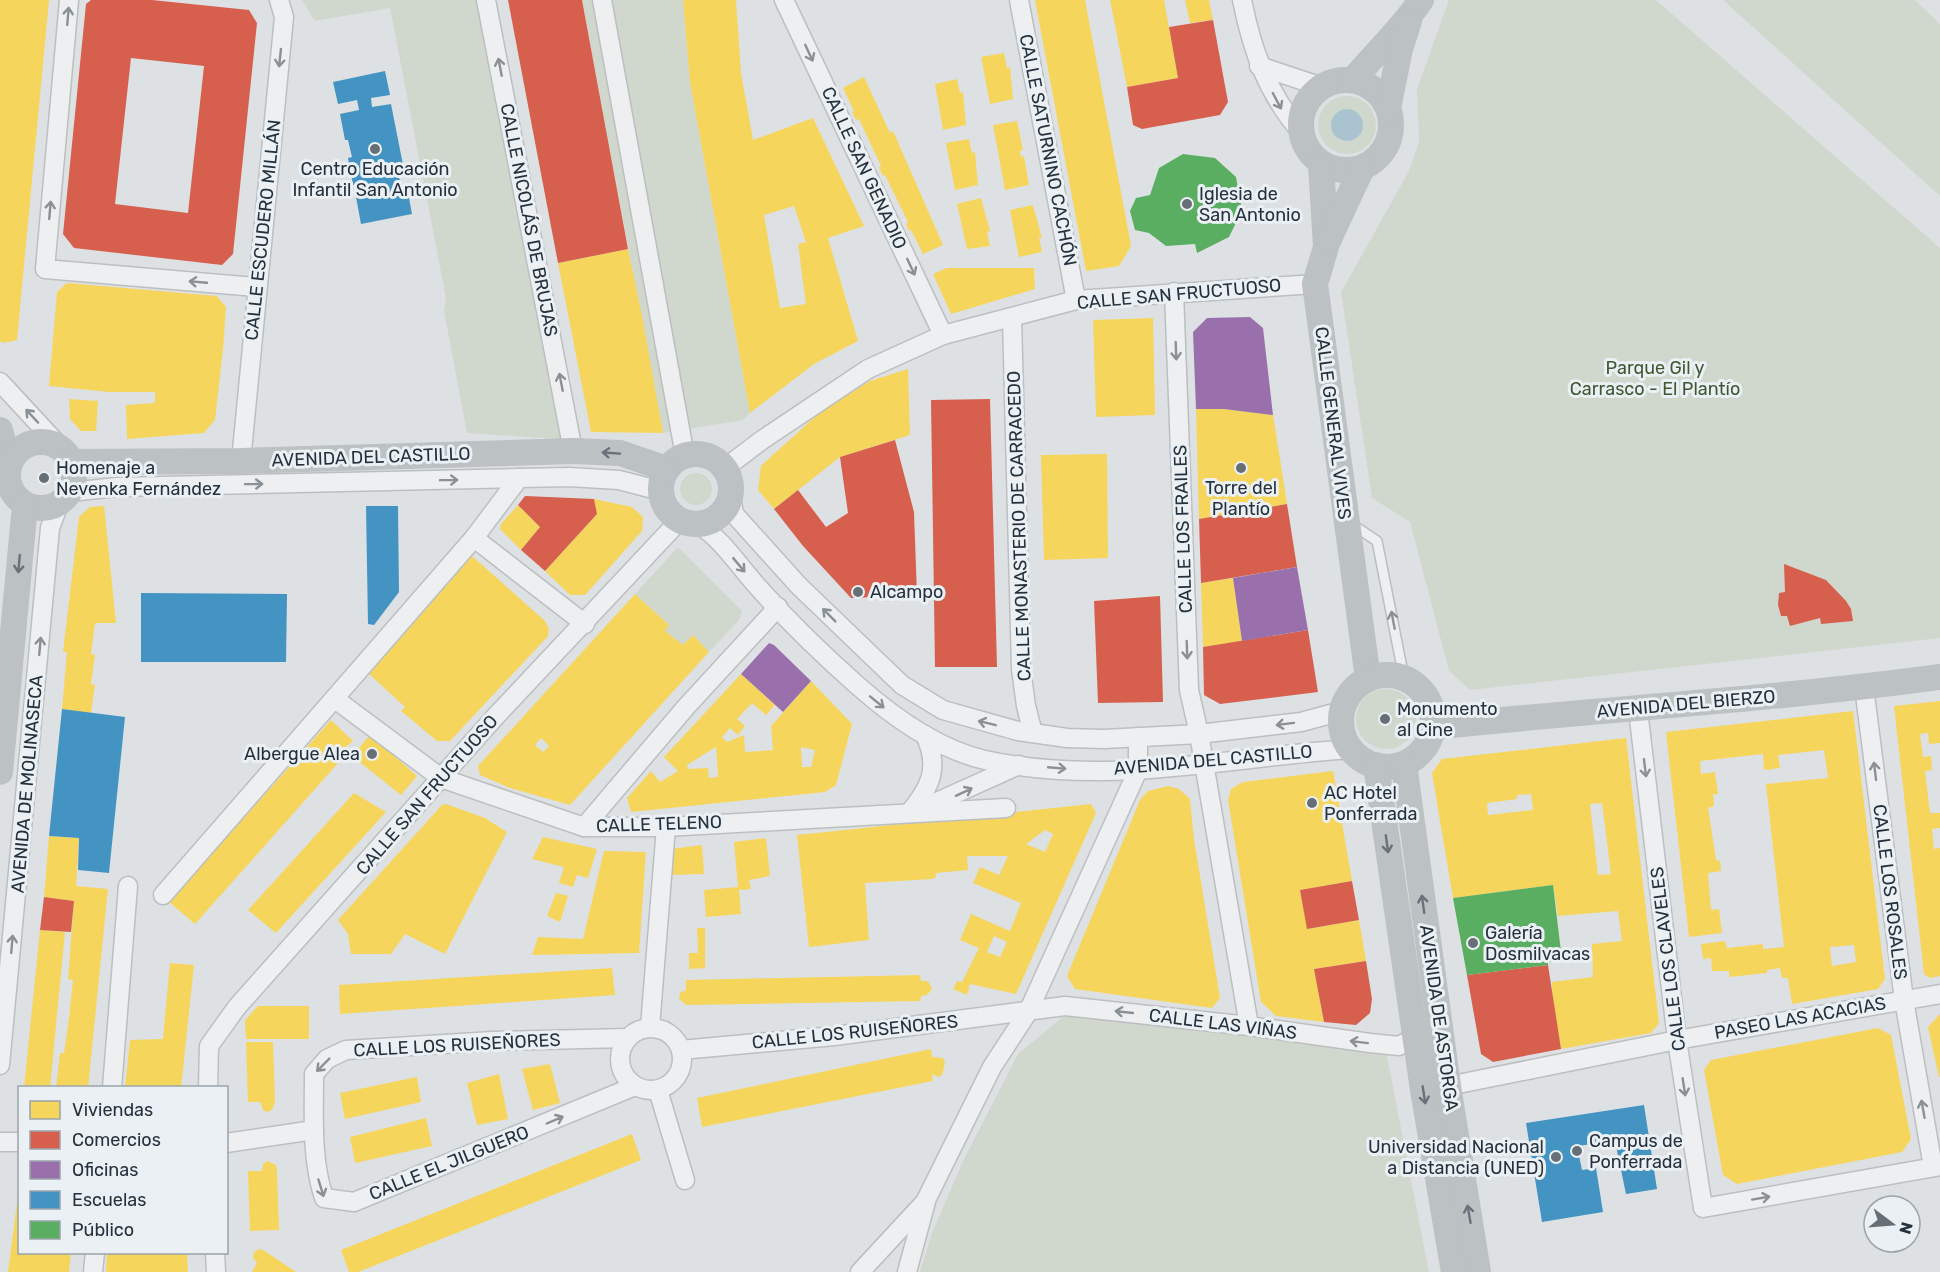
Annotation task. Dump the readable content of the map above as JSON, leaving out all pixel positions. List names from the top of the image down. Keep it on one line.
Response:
{"streets":{"main road":["CALLE GENERAL VIVES","AVENIDA DEL CASTILLO","AVENIDA DEL BIERZO","AVENIDA DE MOLINASECA","AVENIDA DE ASTORGA"],"street":["CALLE SATURNINO CACHÓN","CALLE SAN GENADIO","CALLE NICOLÁS DE BRUJAS","CALLE ESCUDERO MILLÁN","CALLE SAN FRUCTUOSO","CALLE MONASTERIO DE CARRACEDO","CALLE LOS FRAILES","CALLE TELENO","CALLE LOS ROSALES","CALLE LOS CLAVELES","PASEO LAS ACACIAS","CALLE LAS VIÑAS","CALLE LOS RUISEÑORES","CALLE EL JILGUERO"]},"crossings":[["CALLE SATURNINO CACHÓN","CALLE SAN FRUCTUOSO"],["CALLE SAN GENADIO","CALLE SAN FRUCTUOSO"],["CALLE NICOLÁS DE BRUJAS","AVENIDA DEL CASTILLO"],["CALLE ESCUDERO MILLÁN","AVENIDA DEL CASTILLO"],["CALLE SAN FRUCTUOSO","CALLE GENERAL VIVES"],["CALLE SAN FRUCTUOSO","AVENIDA DEL CASTILLO"],["CALLE SAN FRUCTUOSO","CALLE MONASTERIO DE CARRACEDO"],["CALLE SAN FRUCTUOSO","CALLE LOS FRAILES"],["CALLE SAN FRUCTUOSO","CALLE TELENO"],["CALLE GENERAL VIVES","AVENIDA DEL CASTILLO"],["CALLE GENERAL VIVES","AVENIDA DEL BIERZO"],["CALLE GENERAL VIVES","AVENIDA DE ASTORGA"],["AVENIDA DEL CASTILLO","CALLE MONASTERIO DE CARRACEDO"],["AVENIDA DEL CASTILLO","CALLE LOS FRAILES"],["AVENIDA DEL CASTILLO","AVENIDA DEL BIERZO"],["AVENIDA DEL CASTILLO","AVENIDA DE MOLINASECA"],["AVENIDA DEL CASTILLO","CALLE TELENO"],["AVENIDA DEL CASTILLO","AVENIDA DE ASTORGA"],["CALLE LOS FRAILES","CALLE LAS VIÑAS"],["AVENIDA DEL BIERZO","CALLE LOS ROSALES"],["AVENIDA DEL BIERZO","CALLE LOS CLAVELES"],["AVENIDA DEL BIERZO","AVENIDA DE ASTORGA"],["CALLE LOS ROSALES","CALLE LOS CLAVELES"],["CALLE LOS ROSALES","PASEO LAS ACACIAS"],["CALLE LOS CLAVELES","PASEO LAS ACACIAS"],["AVENIDA DE ASTORGA","PASEO LAS ACACIAS"],["AVENIDA DE ASTORGA","CALLE LAS VIÑAS"],["CALLE LAS VIÑAS","CALLE LOS RUISEÑORES"],["CALLE LOS RUISEÑORES","CALLE EL JILGUERO"]],"one_way":["CALLE SAN GENADIO","CALLE ESCUDERO MILLÁN","CALLE LOS FRAILES","CALLE LOS ROSALES","CALLE LAS VIÑAS","CALLE LOS RUISEÑORES","CALLE EL JILGUERO"],"parks":["Parque Gil y Carrasco - El Plantío"],"places":["Centro Educación Infantil San Antonio","Iglesia de San Antonio","Torre del Plantío","Homenaje a Nevenka Fernández","Alcampo","Monumento al Cine","Albergue Alea","AC Hotel Ponferrada","Galería Dosmilvacas","Campus de Ponferrada","Universidad Nacional a Distancia (UNED)"],"legend":["Viviendas","Comercios","Oficinas","Escuelas","Público"],"north":"right"}
